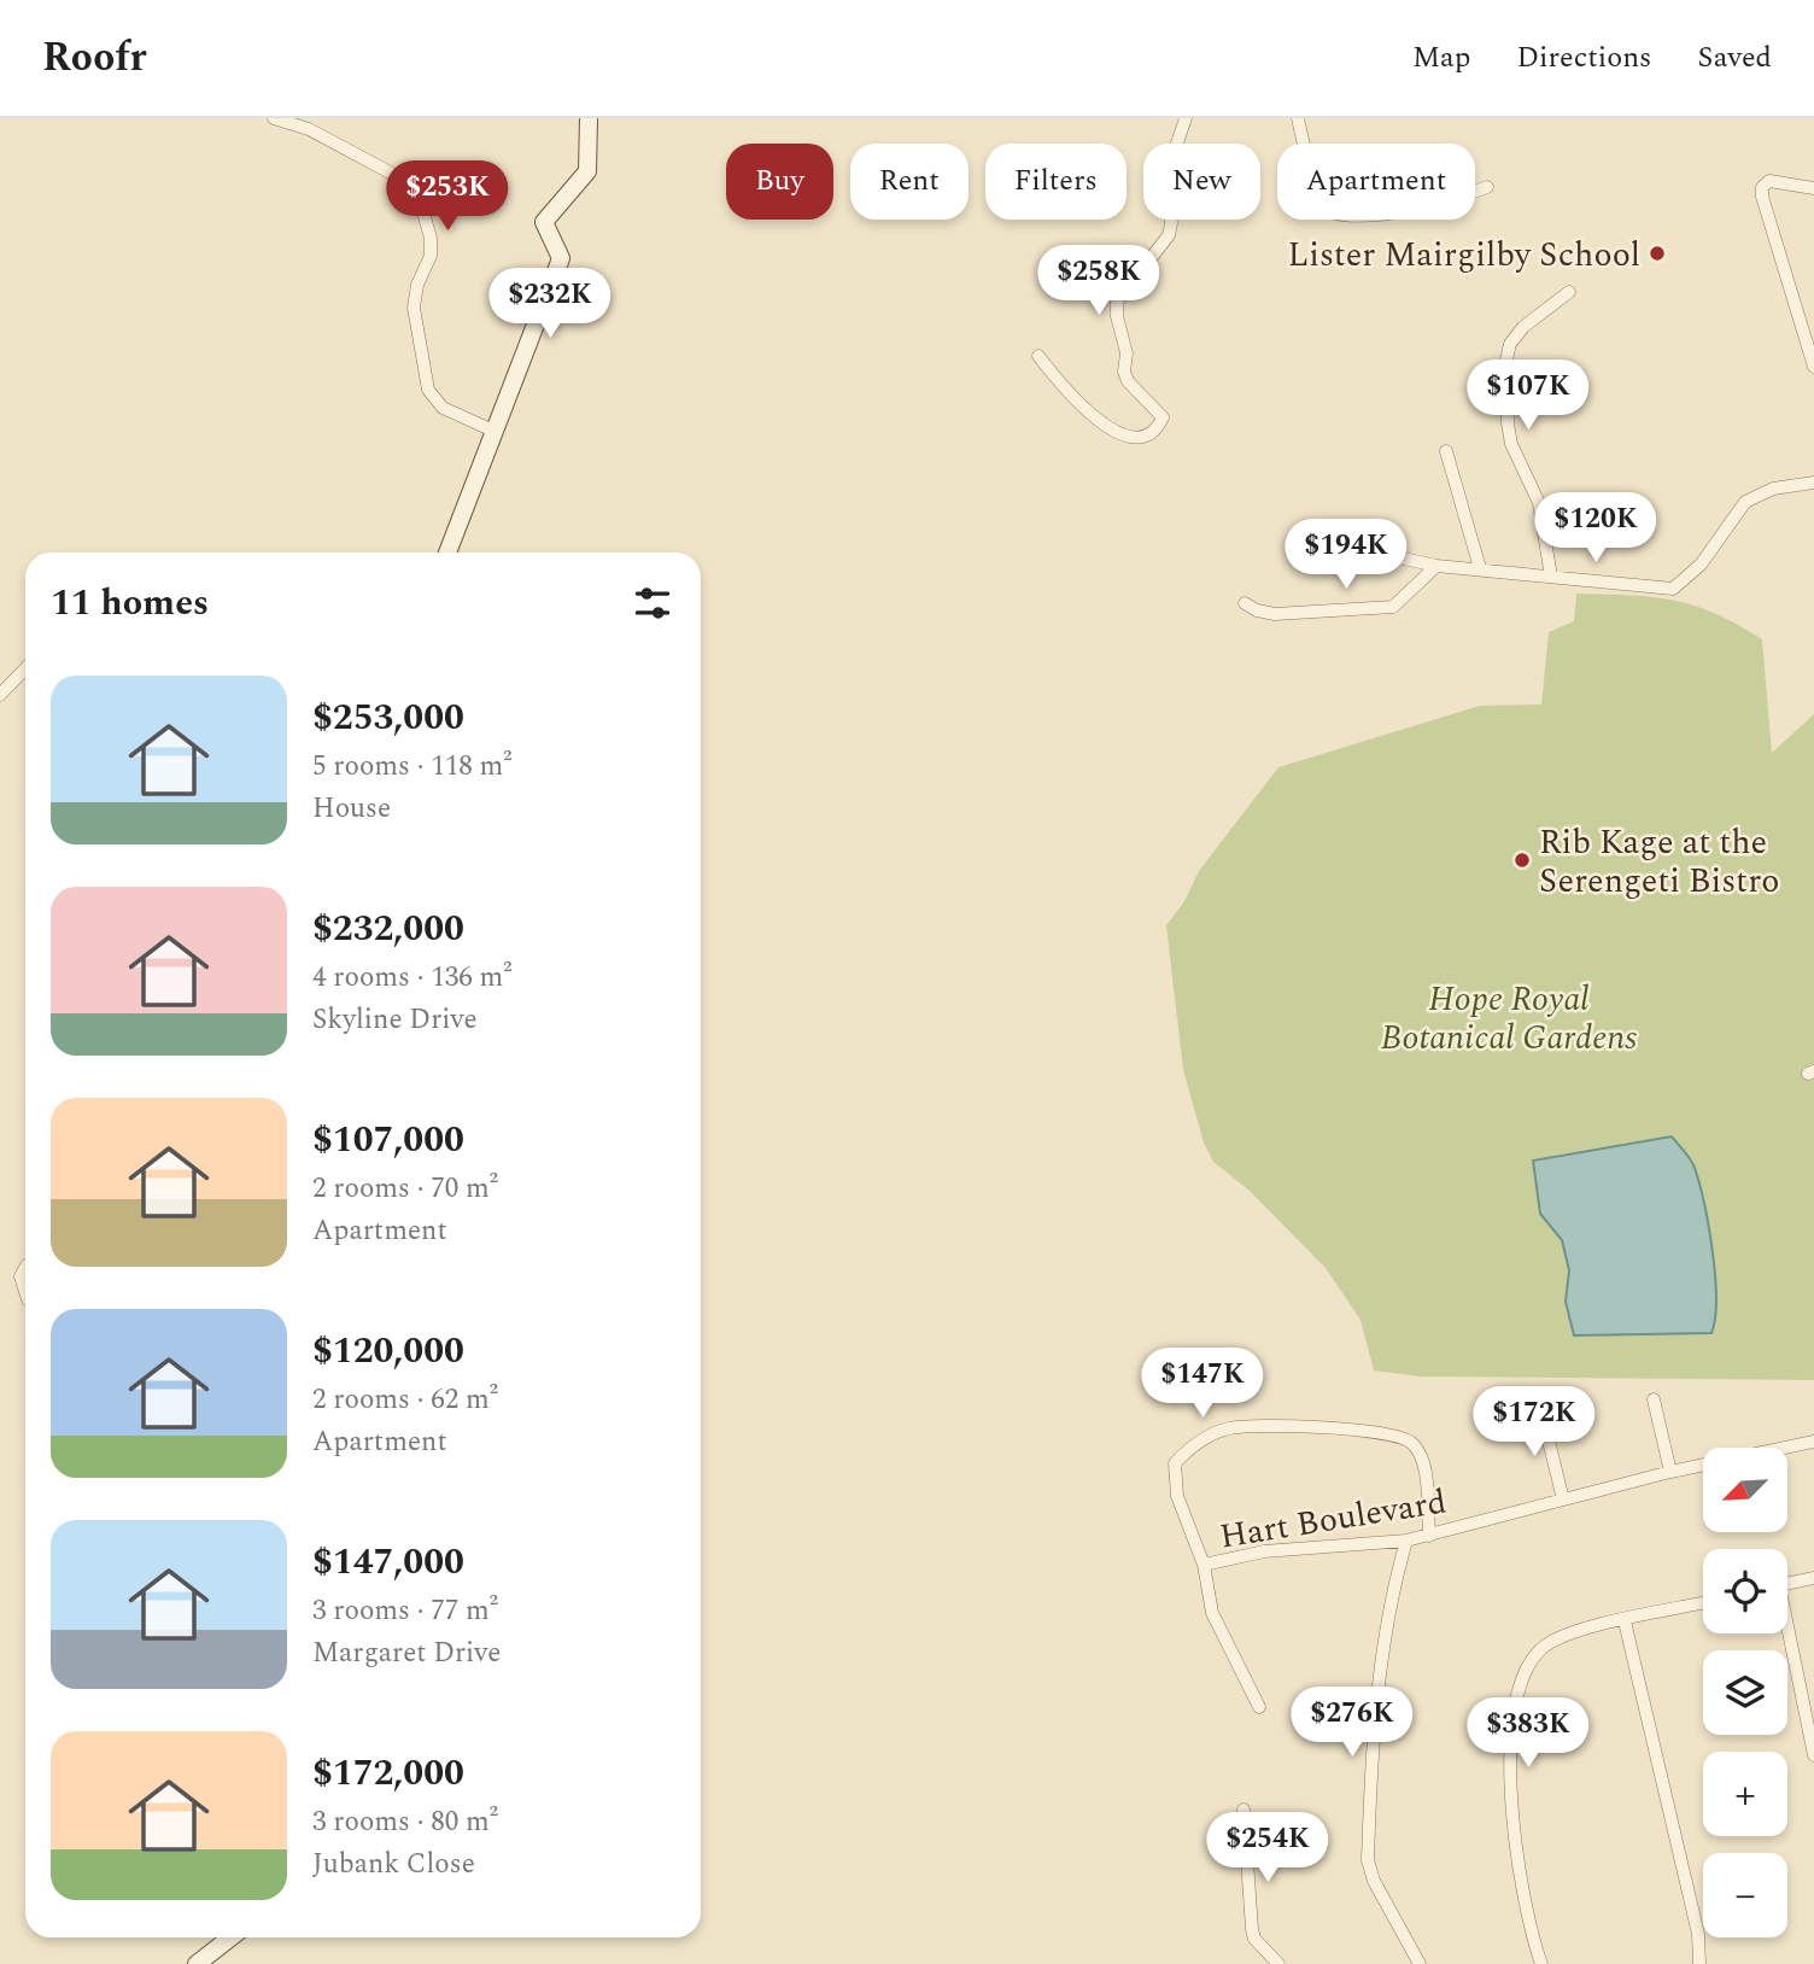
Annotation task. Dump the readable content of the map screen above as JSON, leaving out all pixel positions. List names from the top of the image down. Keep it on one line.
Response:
{"streets":{"street":["Hart Boulevard"]},"parks":["Hope Royal Botanical Gardens"],"places":["Lister Mairgilby School","Rib Kage at the Serengeti Bistro"],"north":"bottom left","page":{"header":"Roofr","nav":["Map","Directions","Saved"],"chip":["Buy","Rent","Filters","New","Apartment"],"price":["$253K","$258K","$232K","$107K","$120K","$194K","$147K","$172K","$276K","$383K","$254K"],"heading":"11 homes","list":[{"name":"$253,000","note":"5 rooms · 118 m² · House"},{"name":"$232,000","note":"4 rooms · 136 m² · Skyline Drive"},{"name":"$107,000","note":"2 rooms · 70 m² · Apartment"},{"name":"$120,000","note":"2 rooms · 62 m² · Apartment"},{"name":"$147,000","note":"3 rooms · 77 m² · Margaret Drive"},{"name":"$172,000","note":"3 rooms · 80 m² · Jubank Close"}],"map_buttons":["+","−"]}}
